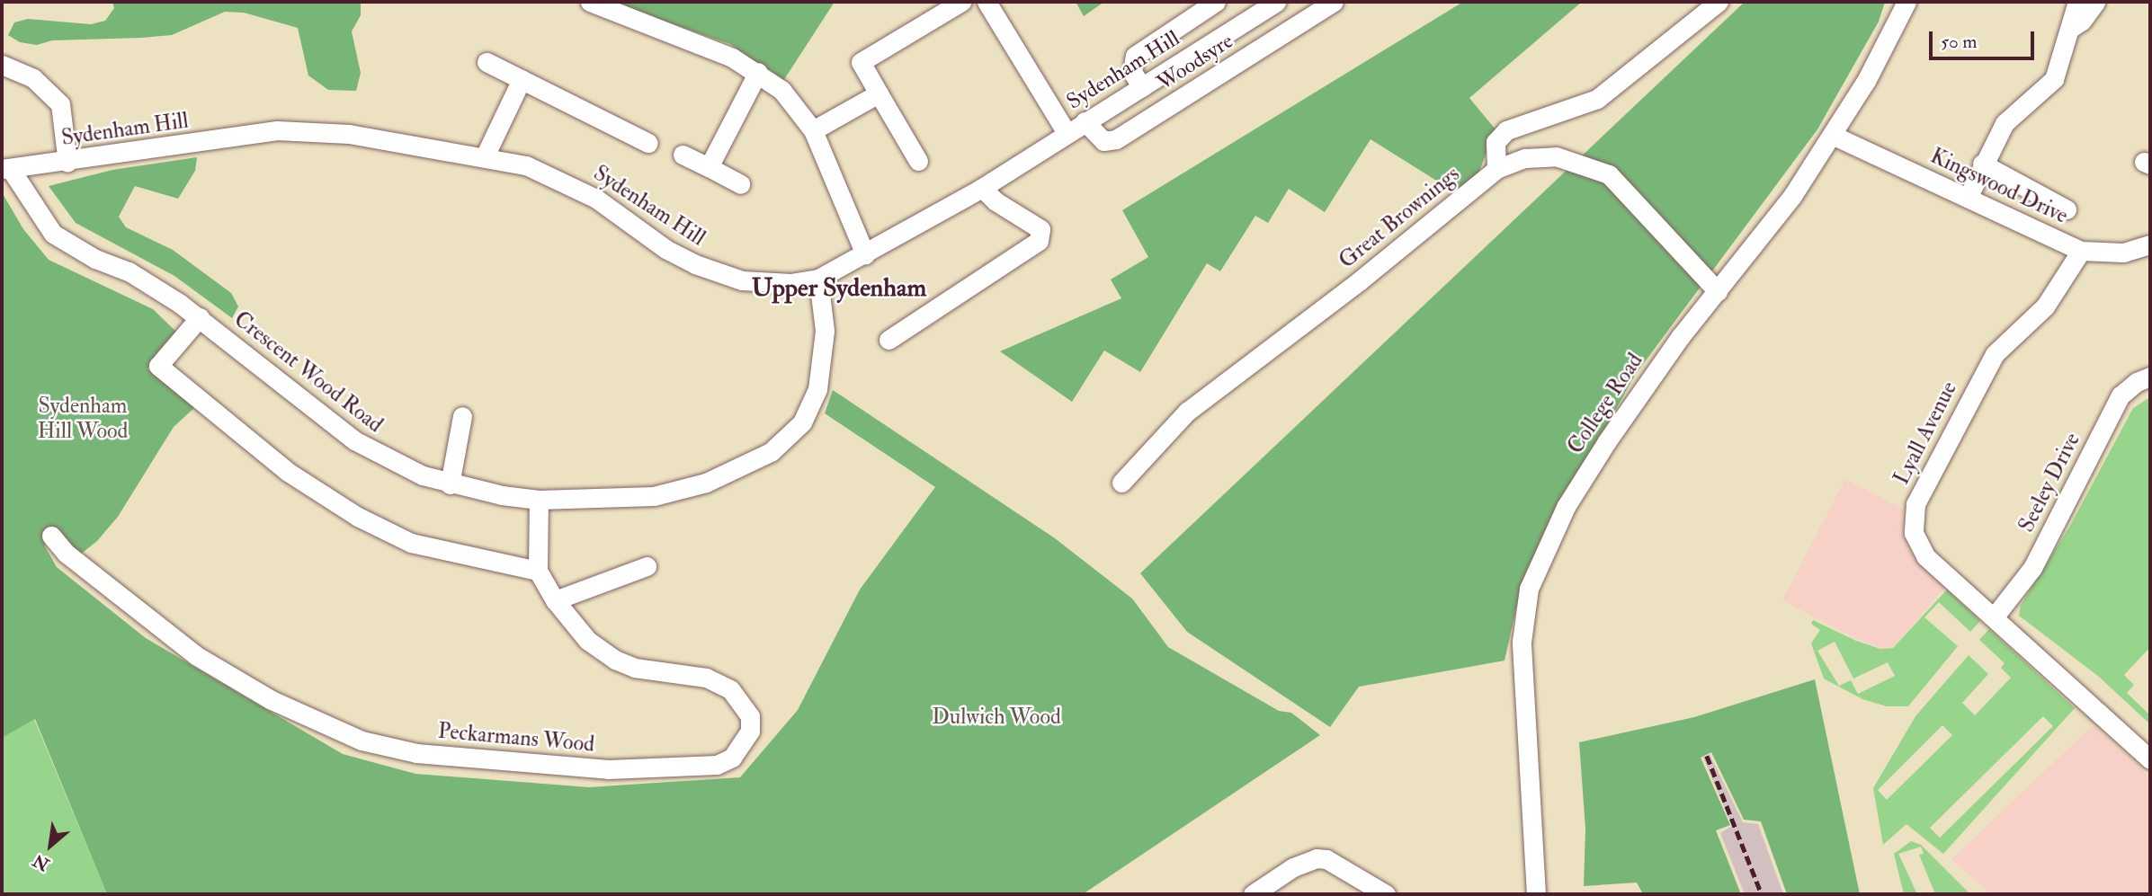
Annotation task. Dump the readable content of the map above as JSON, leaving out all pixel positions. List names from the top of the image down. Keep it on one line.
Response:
{"streets":{"street":["Woodsyre","Sydenham Hill","Kingswood Drive","Great Brownings","Crescent Wood Road","College Road","Lyall Avenue","Seeley Drive","Peckarmans Wood"]},"crossings":[["Woodsyre","Sydenham Hill"],["Sydenham Hill","Crescent Wood Road"],["Kingswood Drive","College Road"],["Kingswood Drive","Lyall Avenue"],["Great Brownings","College Road"],["Lyall Avenue","Seeley Drive"]],"districts":["Upper Sydenham"],"parks":["Sydenham Hill Wood","Dulwich Wood"],"scale_bar":"50 m","north":"bottom left"}
